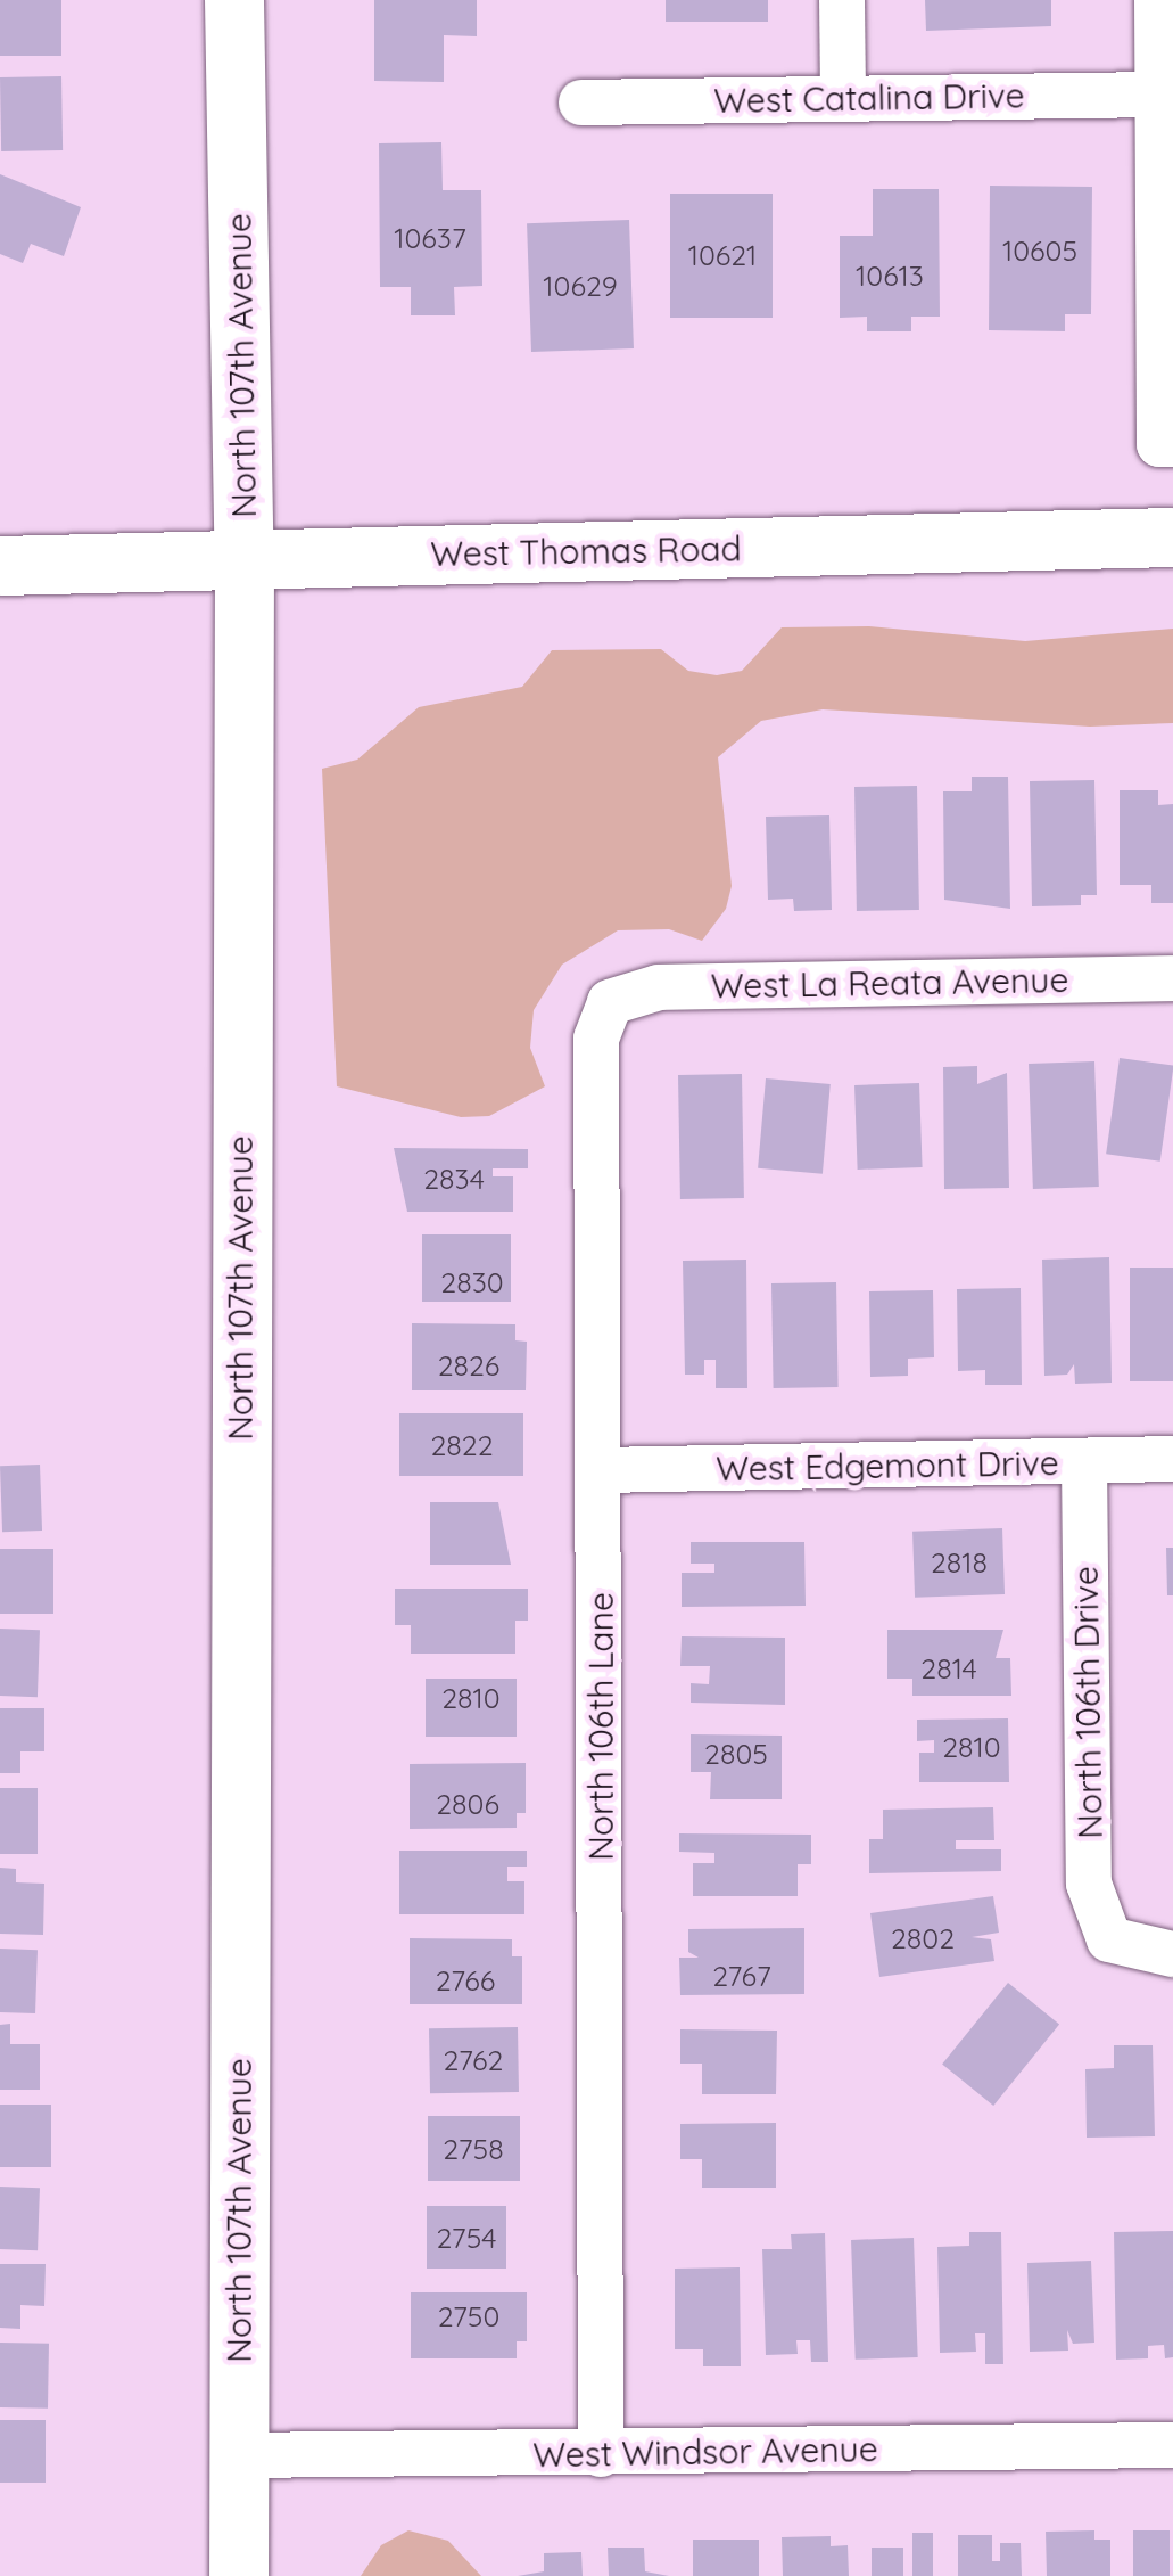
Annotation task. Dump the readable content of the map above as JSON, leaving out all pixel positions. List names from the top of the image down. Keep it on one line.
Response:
{"streets":{"main road":["North 107th Avenue","West Thomas Road"],"street":["West Catalina Drive","West La Reata Avenue","West Edgemont Drive","North 106th Drive","North 106th Lane","West Windsor Avenue"]},"crossings":[["North 107th Avenue","West Thomas Road"],["North 107th Avenue","West Windsor Avenue"],["West La Reata Avenue","North 106th Lane"],["West Edgemont Drive","North 106th Drive"],["West Edgemont Drive","North 106th Lane"],["North 106th Lane","West Windsor Avenue"]],"house_numbers":["10637","10605","10621","10613","10629","2834","2830","2826","2822","2818","2814","2810","2810","2805","2806","2802","2767","2766","2762","2758","2754","2750"]}
